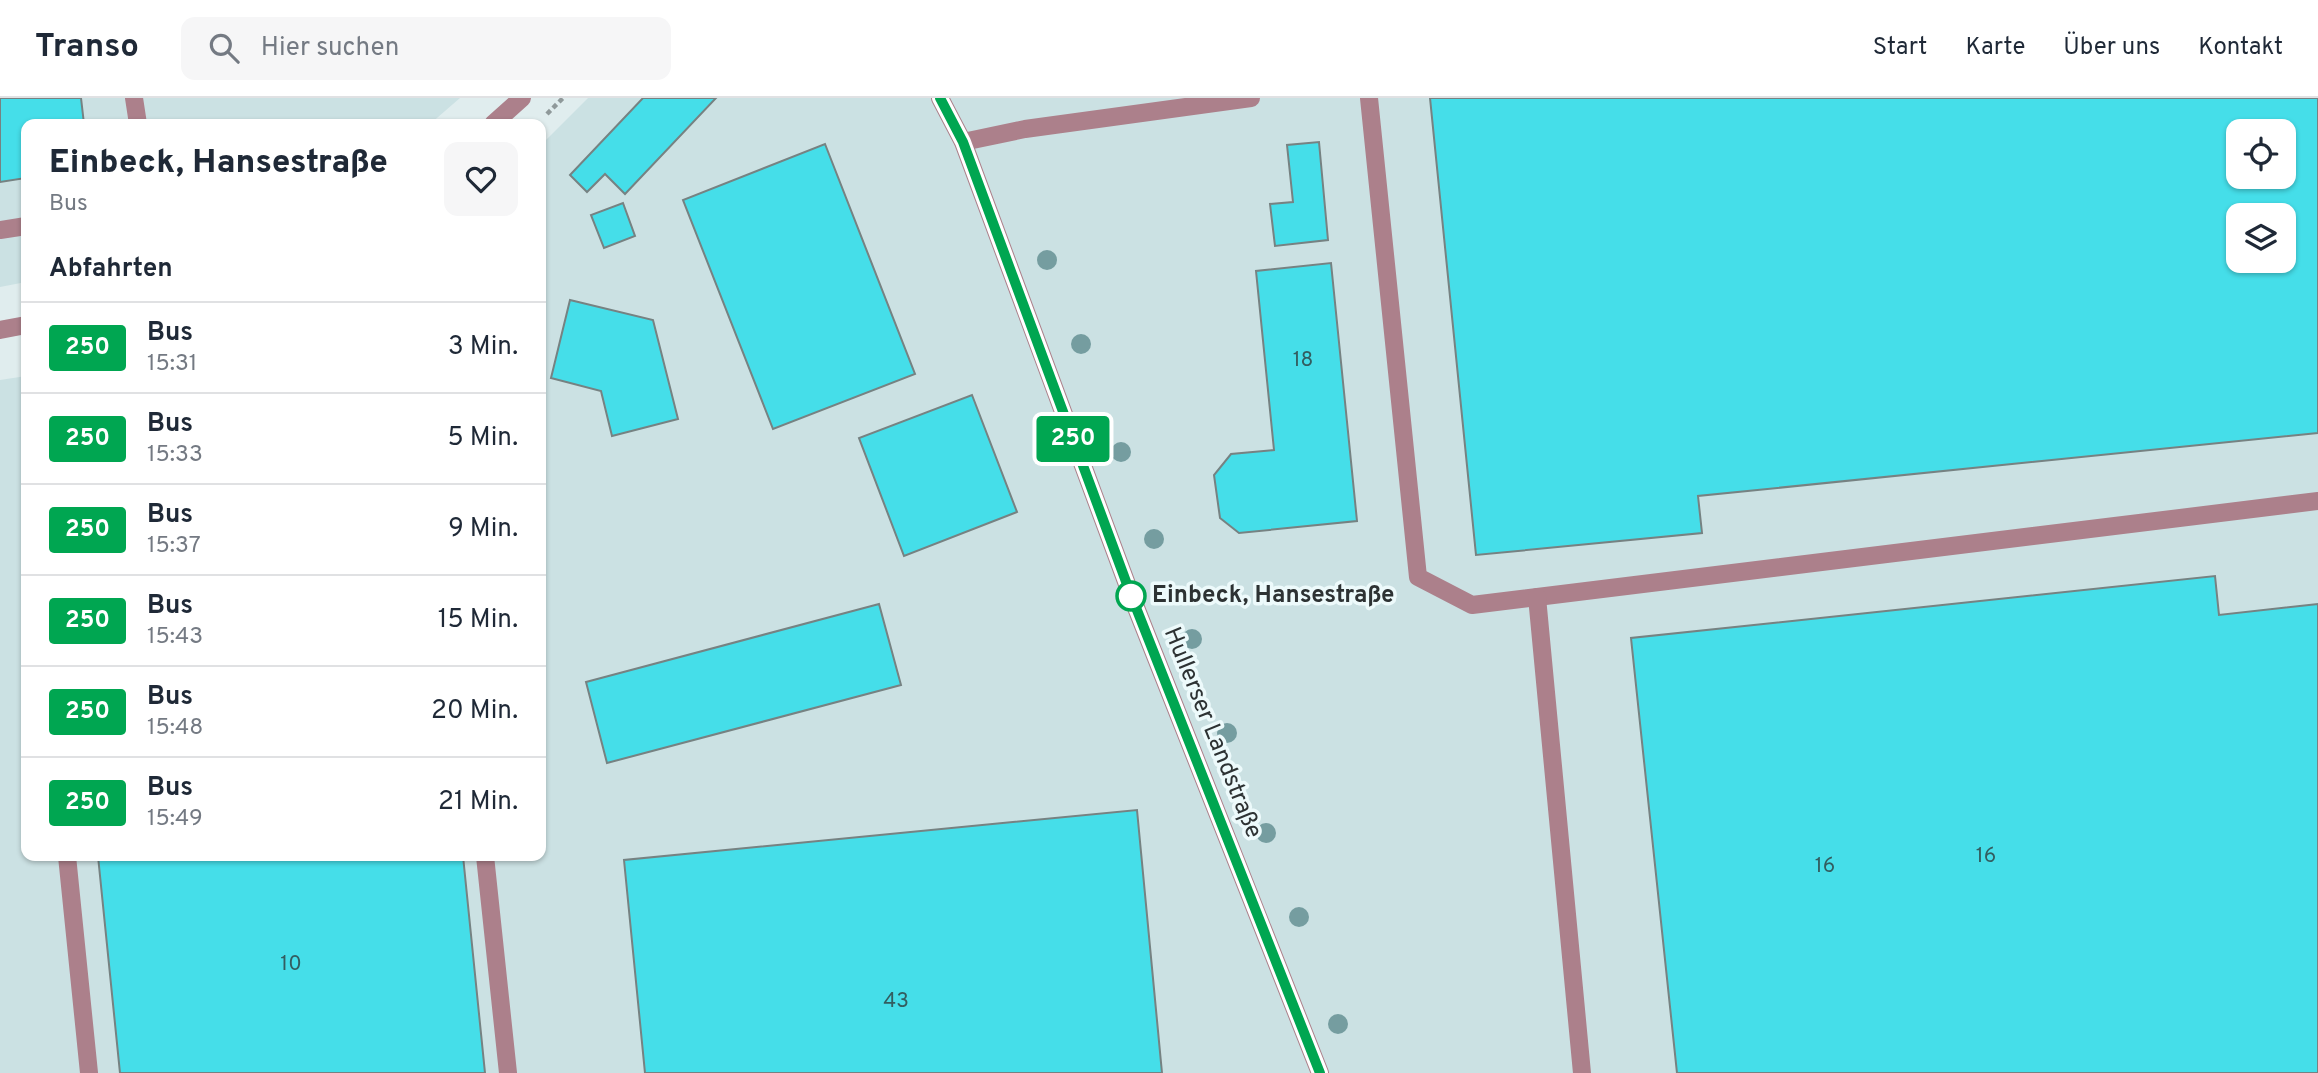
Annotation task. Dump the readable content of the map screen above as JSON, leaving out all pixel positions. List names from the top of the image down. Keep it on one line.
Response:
{"streets":{"street":["Hullerser Landstraße"]},"places":["Einbeck, Hansestraße"],"lines":["bus line 250"],"house_numbers":["18","16","16","10","43"],"page":{"header":"Transo","search":"Hier suchen","nav":["Start","Karte","Über uns","Kontakt"],"on_map":"250","heading":[["Einbeck, Hansestraße","Bus"],"Abfahrten"],"list":[{"mark":"250","name":"Bus","note":"15:31","value":"3 Min."},{"mark":"250","name":"Bus","note":"15:33","value":"5 Min."},{"mark":"250","name":"Bus","note":"15:37","value":"9 Min."},{"mark":"250","name":"Bus","note":"15:43","value":"15 Min."},{"mark":"250","name":"Bus","note":"15:48","value":"20 Min."},{"mark":"250","name":"Bus","note":"15:49","value":"21 Min."}]}}
